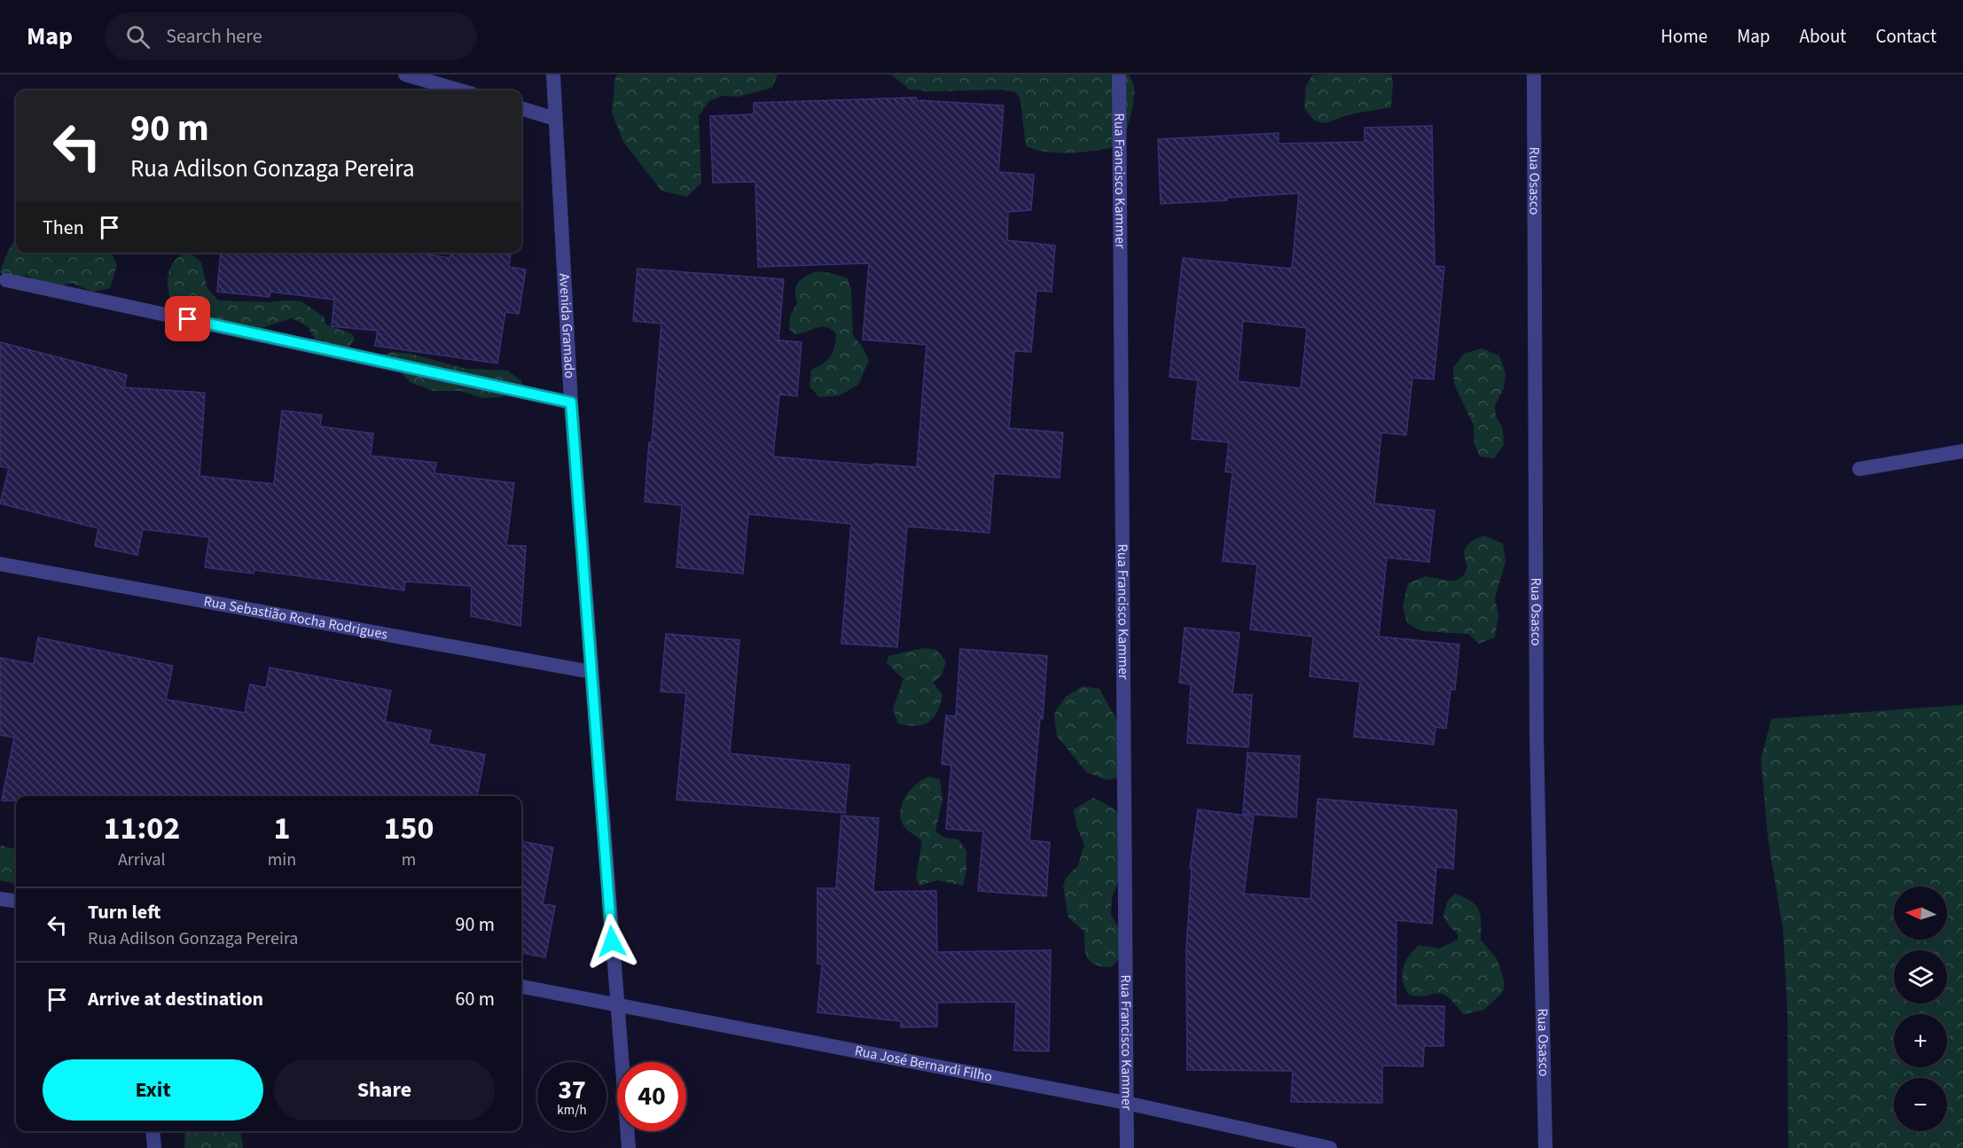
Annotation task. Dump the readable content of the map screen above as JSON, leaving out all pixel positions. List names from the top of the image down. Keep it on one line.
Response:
{"streets":{"street":["Rua Francisco Kammer","Rua Osasco","Avenida Gramado","Rua Sebastião Rocha Rodrigues","Rua José Bernardi Filho"]},"crossings":[["Rua Francisco Kammer","Rua José Bernardi Filho"],["Avenida Gramado","Rua Sebastião Rocha Rodrigues"],["Avenida Gramado","Rua José Bernardi Filho"]],"north":"left","page":{"header":"Map","search":"Search here","nav":["Home","Map","About","Contact"],"turn":["90 m","Rua Adilson Gonzaga Pereira"],"then":"Then","eta":["11:02","Arrival","1","min","150","m"],"map_buttons":["+","−"],"list":[{"name":"Turn left","note":"Rua Adilson Gonzaga Pereira","value":"90 m"},{"name":"Arrive at destination","value":"60 m"}],"buttons":["Exit","Share"],"speed":"37 km/h","limit":"40"}}
